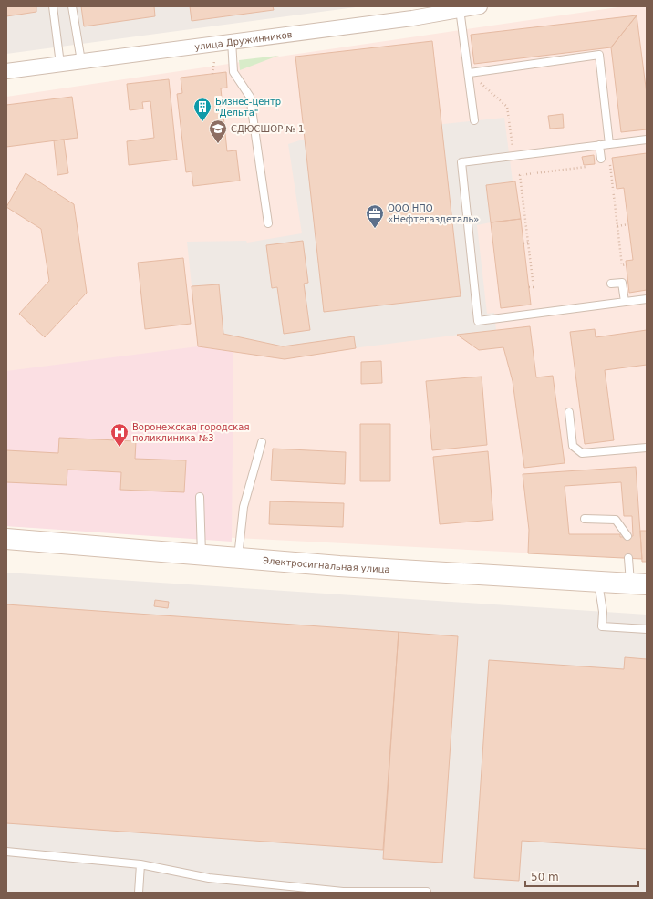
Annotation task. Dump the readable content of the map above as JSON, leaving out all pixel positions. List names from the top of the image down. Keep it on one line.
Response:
{"streets":{"street":["улица Дружинников","Электросигнальная улица"]},"places":{"building":["Бизнес-центр \"Дельта\""],"school or university":["СДЮСШОР № 1"],"office":["ООО НПО «Нефтегаздеталь»"],"hospital":["Воронежская городская поликлиника №3"]},"scale_bar":"50 m"}
